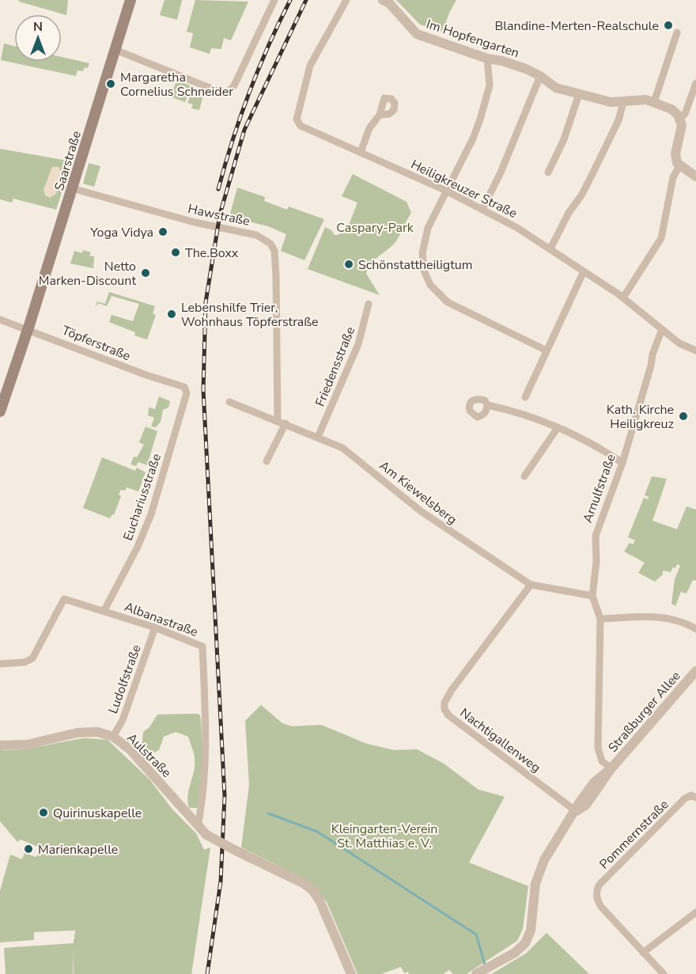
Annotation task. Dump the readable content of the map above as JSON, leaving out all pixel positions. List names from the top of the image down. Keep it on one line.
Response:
{"streets":{"main road":["Saarstraße"],"street":["Im Hopfengarten","Heiligkreuzer Straße","Hawstraße","Töpferstraße","Friedensstraße","Arnulfstraße","Am Kiewelsberg","Euchariusstraße","Albanastraße","Ludolfstraße","Straßburger Allee","Nachtigallenweg","Aulstraße","Pommernstraße"]},"crossings":[["Saarstraße","Hawstraße"],["Saarstraße","Töpferstraße"],["Heiligkreuzer Straße","Arnulfstraße"],["Hawstraße","Am Kiewelsberg"],["Töpferstraße","Euchariusstraße"],["Friedensstraße","Am Kiewelsberg"],["Arnulfstraße","Am Kiewelsberg"],["Arnulfstraße","Straßburger Allee"],["Am Kiewelsberg","Nachtigallenweg"],["Euchariusstraße","Albanastraße"],["Albanastraße","Ludolfstraße"],["Albanastraße","Aulstraße"],["Ludolfstraße","Aulstraße"]],"parks":["Caspary-Park","Kleingarten-Verein St. Matthias e. V."],"places":["Blandine-Merten-Realschule","Margaretha Cornelius Schneider","Yoga Vidya","The.Boxx","Schönstattheiligtum","Netto Marken-Discount","Lebenshilfe Trier, Wohnhaus Töpferstraße","Kath. Kirche Heiligkreuz","Quirinuskapelle","Marienkapelle"],"north":"top"}
